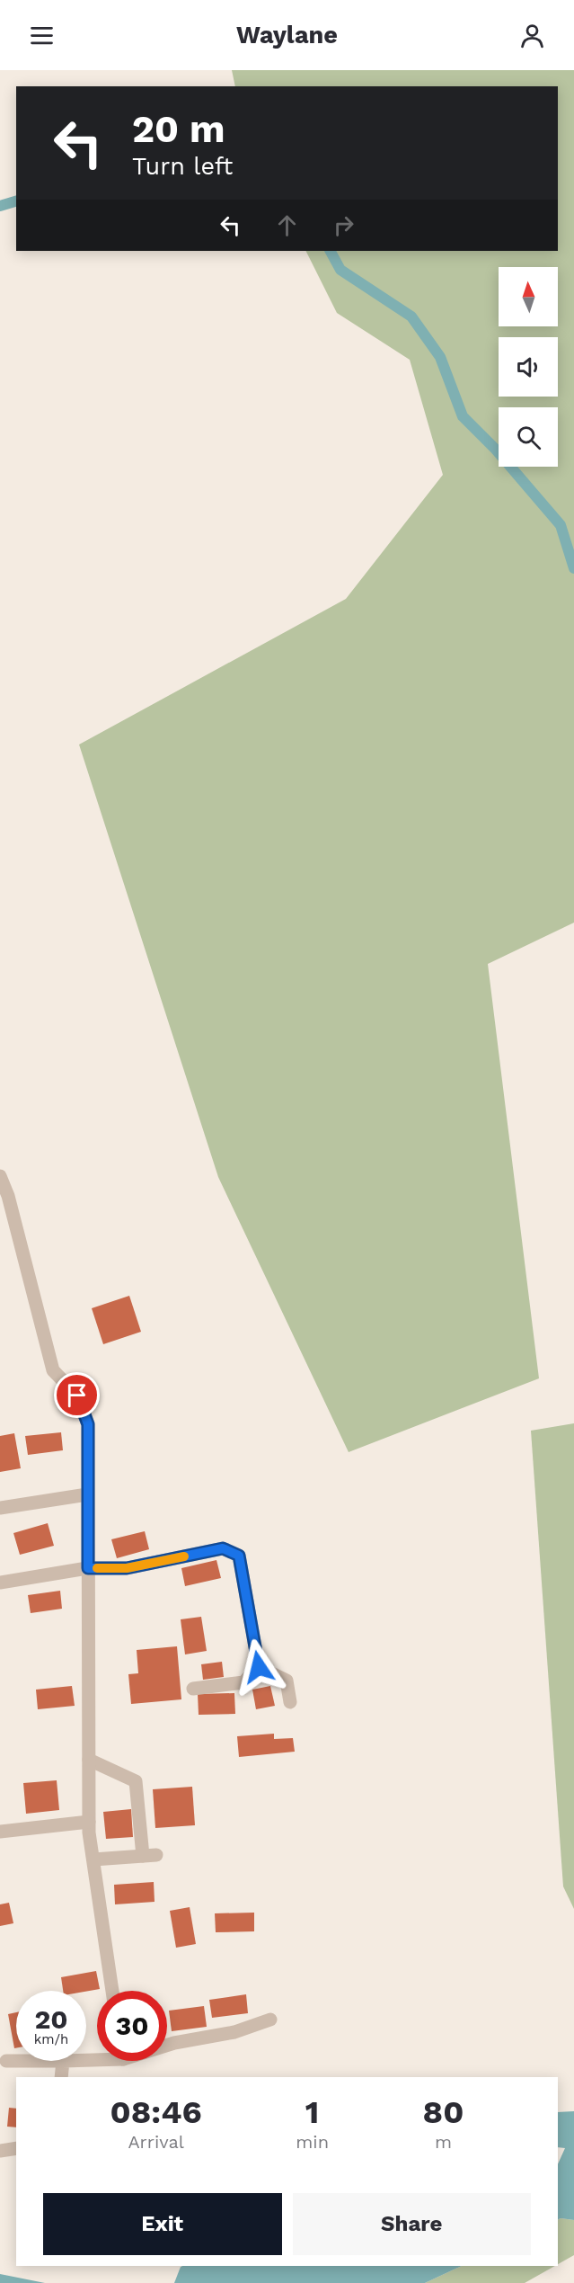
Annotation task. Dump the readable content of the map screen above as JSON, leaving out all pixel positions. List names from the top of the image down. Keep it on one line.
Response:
{"north":"top","page":{"header":"Waylane","turn":["20 m","Turn left"],"speed":"20 km/h","limit":"30","eta":["08:46","Arrival","1","min","80","m"],"buttons":["Exit","Share"]}}
